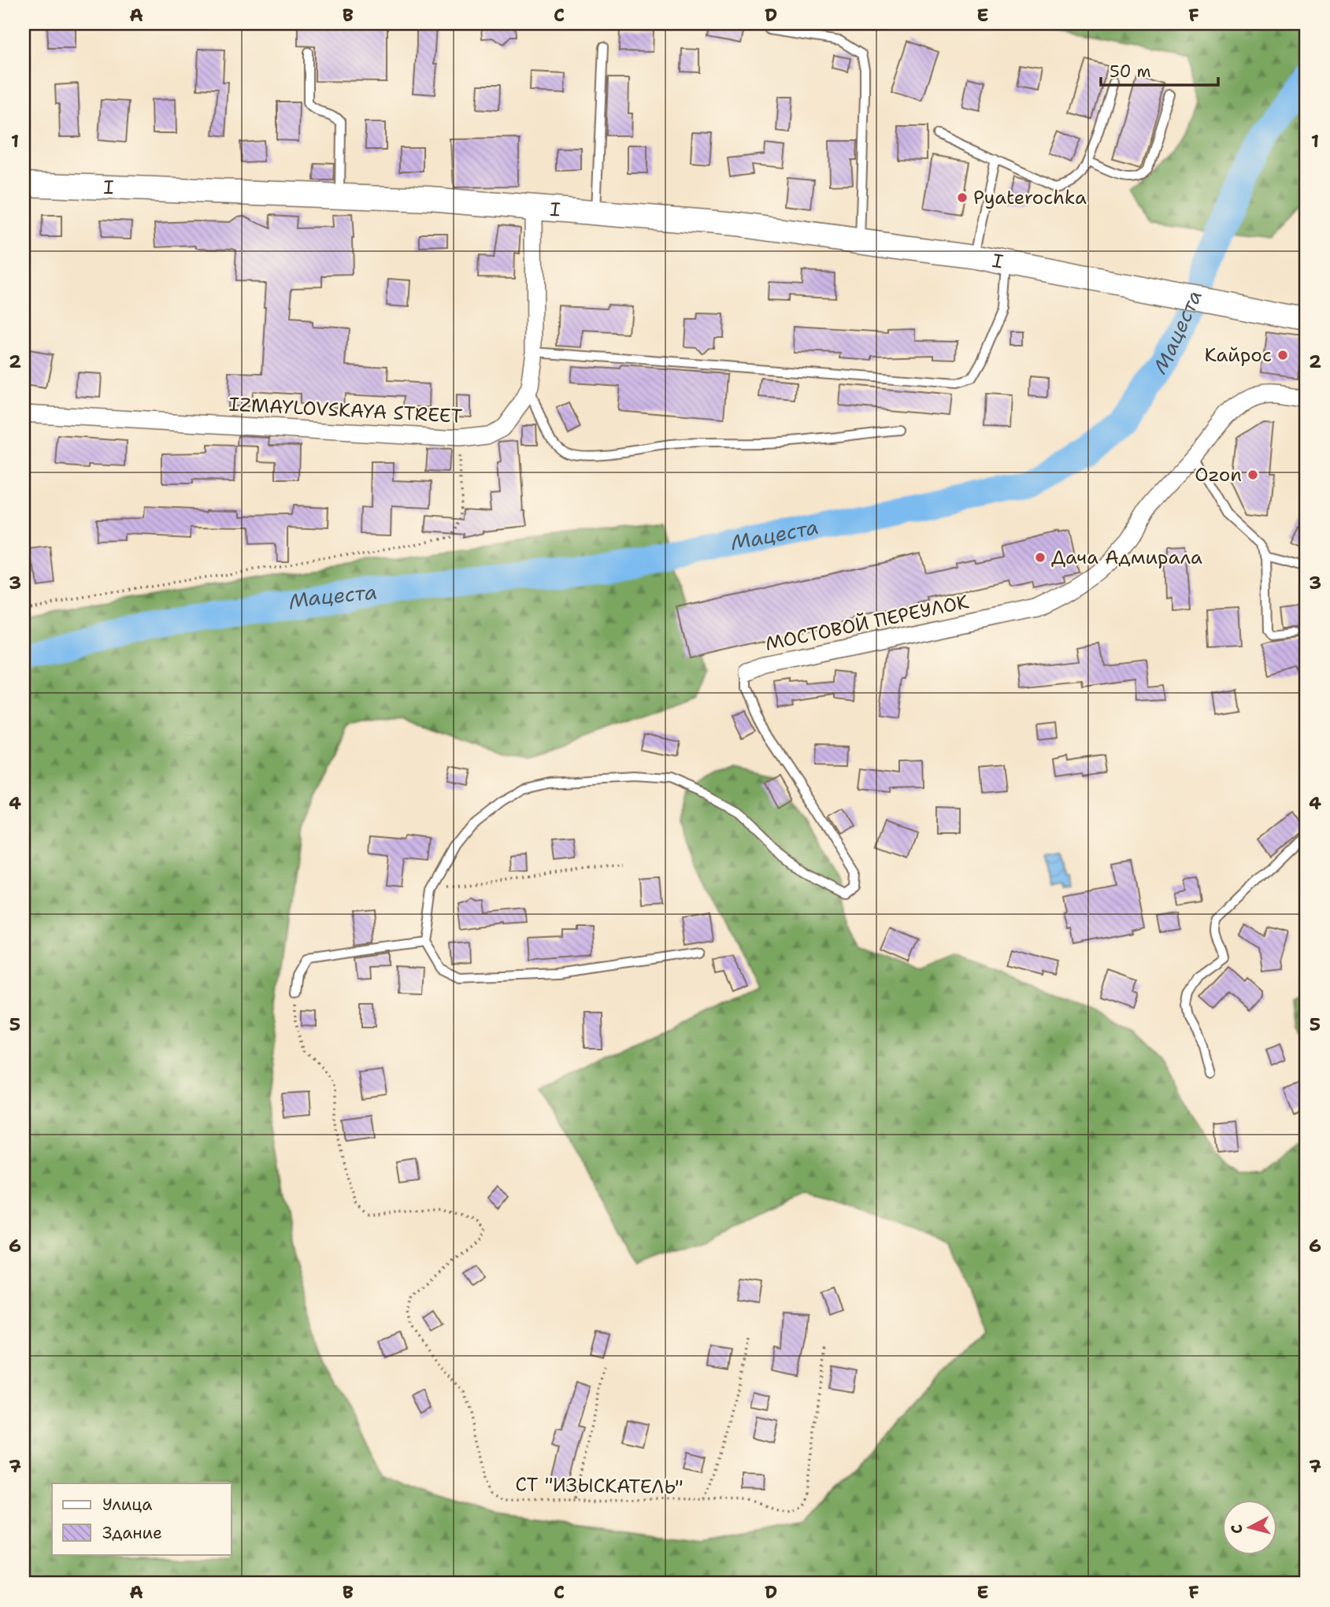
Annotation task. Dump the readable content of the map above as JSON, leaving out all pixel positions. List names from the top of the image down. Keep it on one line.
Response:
{"streets":{"street":["I","IZMAYLOVSKAYA STREET","МОСТОВОЙ ПЕРЕУЛОК"],"path":["СТ \"ИЗЫСКАТЕЛЬ\""]},"crossings":[["I","IZMAYLOVSKAYA STREET"]],"water":["Мацеста"],"places":["Pyaterochka","Кайрос","Ozon","Дача Адмирала"],"legend":["Улица","Здание"],"scale_bar":"50 m","north":"left","grid":{"columns":["A","B","C","D","E","F"],"rows":["1","2","3","4","5","6","7"]}}
